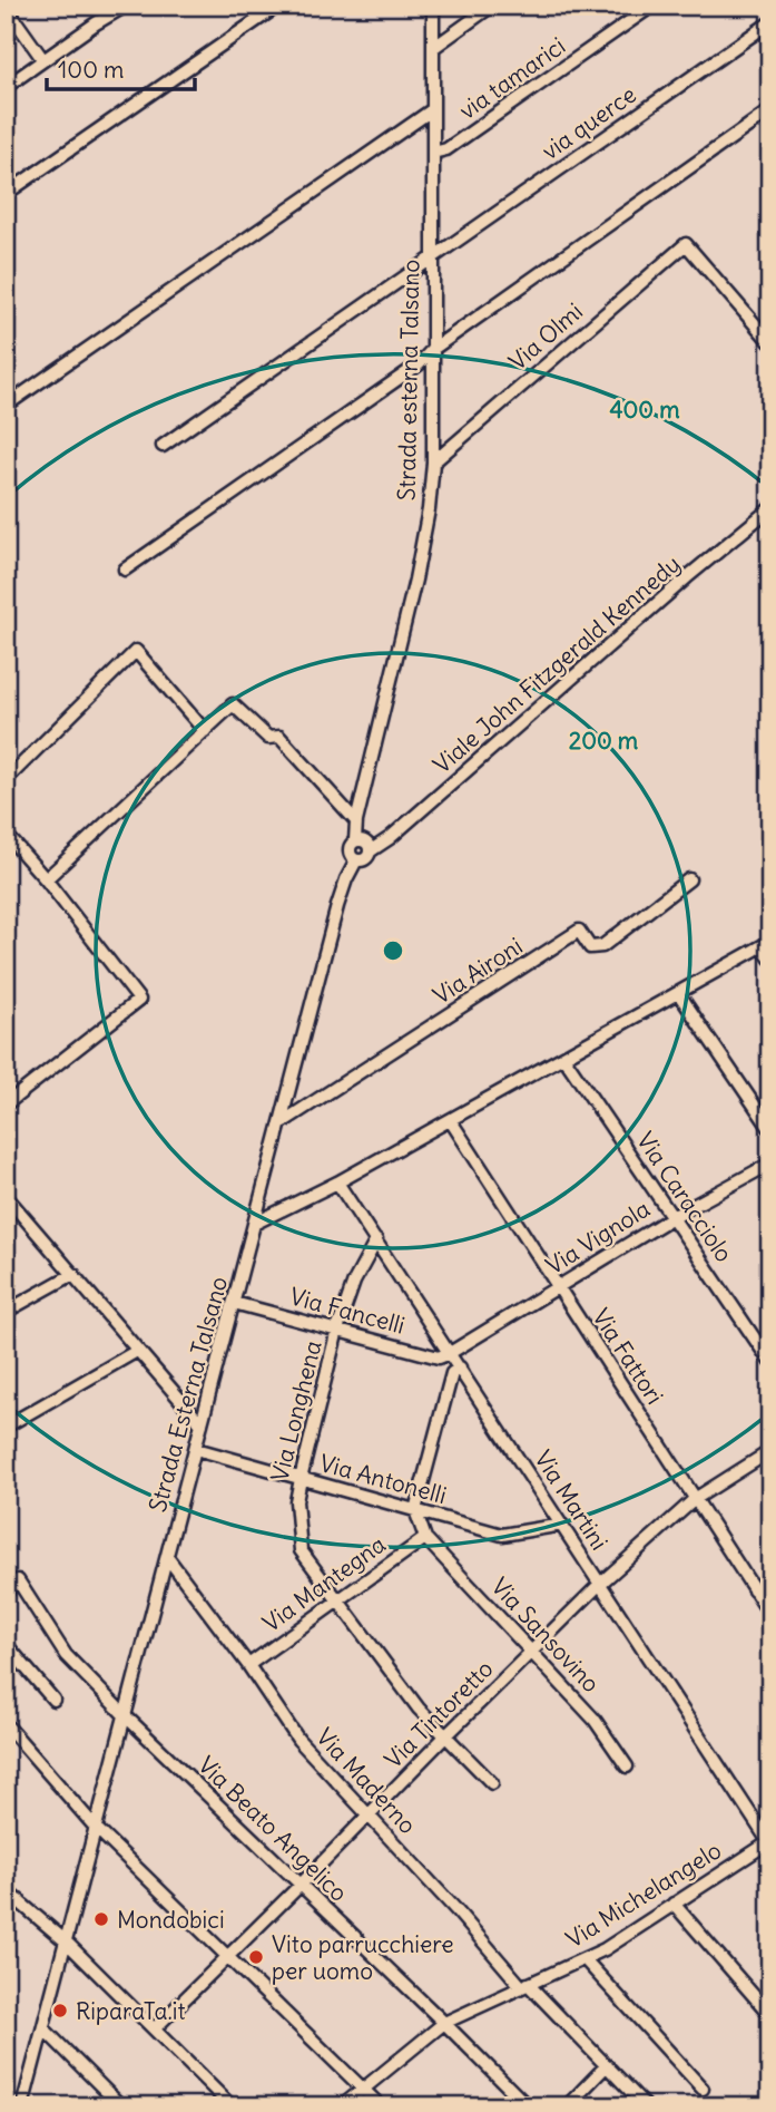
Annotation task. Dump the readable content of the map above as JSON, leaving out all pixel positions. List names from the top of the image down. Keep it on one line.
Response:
{"streets":{"street":["via tamarici","via querce","Via Olmi","Strada esterna Talsano","Viale John Fitzgerald Kennedy","Via Aironi","Via Caracciolo","Via Vignola","Via Fancelli","Via Fattori","Strada Esterna Talsano","Via Longhena","Via Antonelli","Via Martini","Via Mantegna","Via Sansovino","Via Tintoretto","Via Maderno","Via Beato Angelico","Via Michelangelo"]},"crossings":[["via tamarici","Strada esterna Talsano"],["via querce","Strada esterna Talsano"],["Via Olmi","Strada esterna Talsano"],["Strada esterna Talsano","Viale John Fitzgerald Kennedy"],["Strada esterna Talsano","Strada Esterna Talsano"],["Viale John Fitzgerald Kennedy","Strada Esterna Talsano"],["Via Aironi","Strada Esterna Talsano"],["Via Caracciolo","Via Vignola"],["Via Vignola","Via Fancelli"],["Via Vignola","Via Fattori"],["Via Vignola","Via Martini"],["Via Fancelli","Strada Esterna Talsano"],["Via Fancelli","Via Longhena"],["Via Fancelli","Via Martini"],["Via Fattori","Via Tintoretto"],["Strada Esterna Talsano","Via Antonelli"],["Strada Esterna Talsano","Via Maderno"],["Strada Esterna Talsano","Via Beato Angelico"],["Via Longhena","Via Antonelli"],["Via Longhena","Via Martini"],["Via Longhena","Via Mantegna"],["Via Longhena","Via Tintoretto"],["Via Antonelli","Via Martini"],["Via Martini","Via Tintoretto"],["Via Martini","Via Michelangelo"],["Via Mantegna","Via Sansovino"],["Via Mantegna","Via Maderno"],["Via Sansovino","Via Tintoretto"],["Via Tintoretto","Via Maderno"],["Via Tintoretto","Via Beato Angelico"],["Via Maderno","Via Michelangelo"],["Via Beato Angelico","Via Michelangelo"]],"places":["Mondobici","Vito parrucchiere per uomo","RiparaTa.it"],"scale_bar":"100 m","rings":["400 m","200 m"]}
